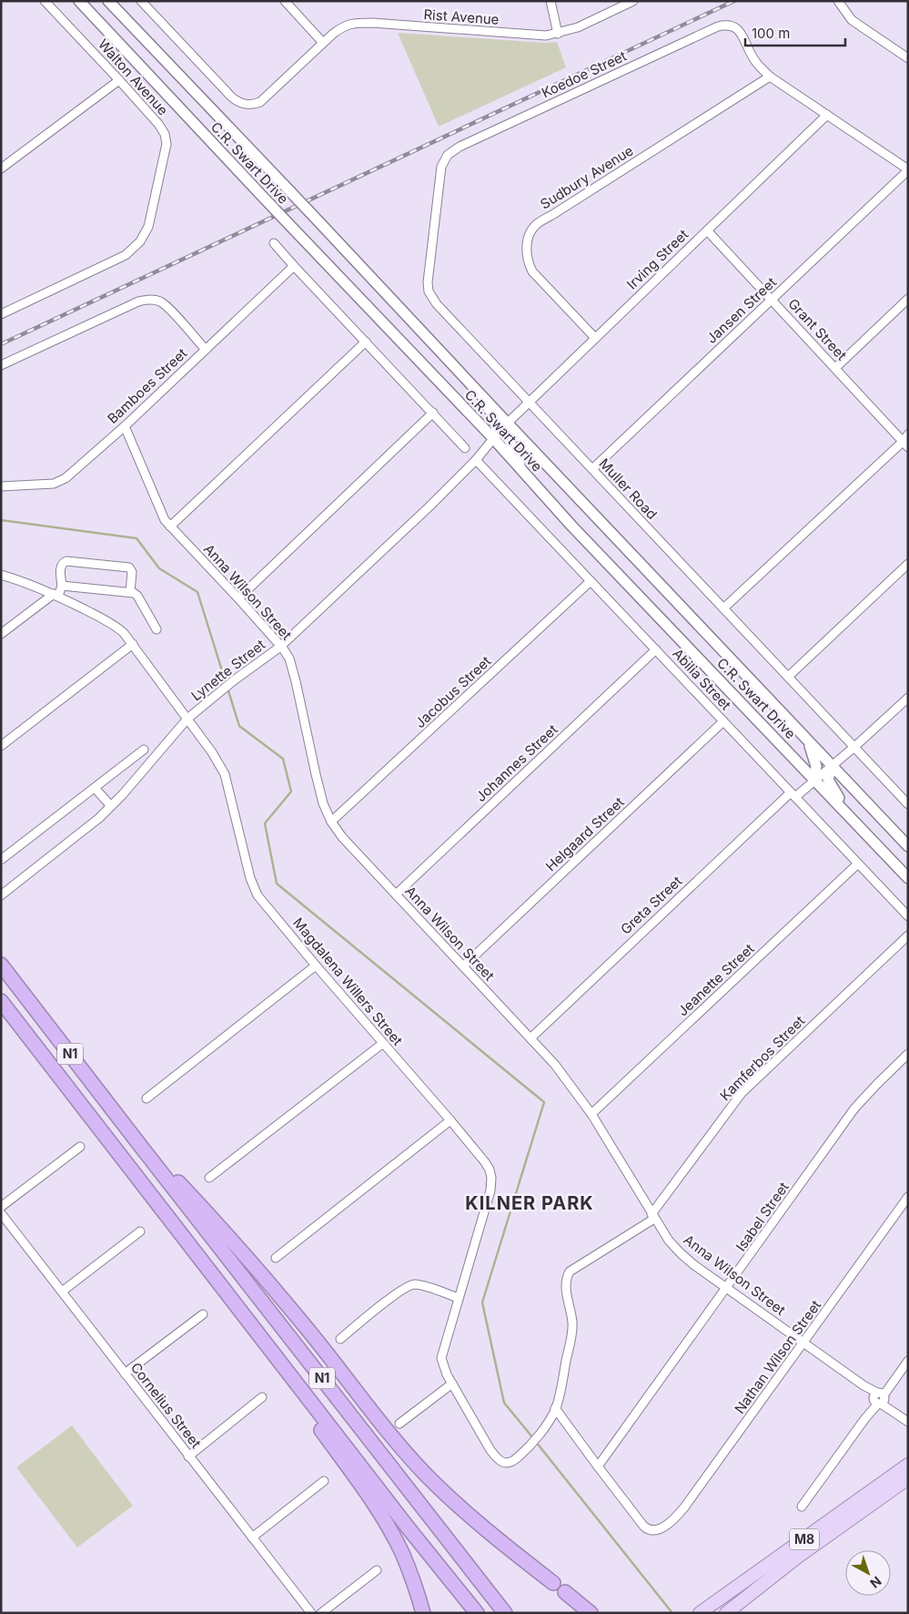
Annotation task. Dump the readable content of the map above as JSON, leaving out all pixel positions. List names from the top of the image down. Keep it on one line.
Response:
{"streets":{"highway":["N1"],"main road":["C.R. Swart Drive","M8"],"street":["Rist Avenue","Koedoe Street","Walton Avenue","Sudbury Avenue","Irving Street","Jansen Street","Grant Street","Bamboes Street","Muller Road","Anna Wilson Street","Lynette Street","Abilia Street","Jacobus Street","Johannes Street","Helgaard Street","Greta Street","Jeanette Street","Magdalena Willers Street","Kamferbos Street","Isabel Street","Nathan Wilson Street","Cornelius Street"]},"crossings":[["Koedoe Street","Sudbury Avenue"],["Koedoe Street","Muller Road"],["C.R. Swart Drive","Irving Street"],["C.R. Swart Drive","Lynette Street"],["C.R. Swart Drive","Greta Street"],["Sudbury Avenue","Irving Street"],["Irving Street","Grant Street"],["Irving Street","Muller Road"],["Irving Street","Lynette Street"],["Jansen Street","Grant Street"],["Jansen Street","Muller Road"],["Bamboes Street","Anna Wilson Street"],["Muller Road","Greta Street"],["Anna Wilson Street","Lynette Street"],["Anna Wilson Street","Jacobus Street"],["Anna Wilson Street","Johannes Street"],["Anna Wilson Street","Helgaard Street"],["Anna Wilson Street","Greta Street"],["Anna Wilson Street","Jeanette Street"],["Anna Wilson Street","Kamferbos Street"],["Anna Wilson Street","Isabel Street"],["Anna Wilson Street","Nathan Wilson Street"],["Lynette Street","Abilia Street"],["Lynette Street","Magdalena Willers Street"],["Abilia Street","Jacobus Street"],["Abilia Street","Johannes Street"],["Abilia Street","Helgaard Street"],["Abilia Street","Greta Street"],["Abilia Street","Jeanette Street"],["Magdalena Willers Street","Kamferbos Street"],["Isabel Street","Nathan Wilson Street"]],"districts":["KILNER PARK"],"scale_bar":"100 m","north":"bottom right"}
